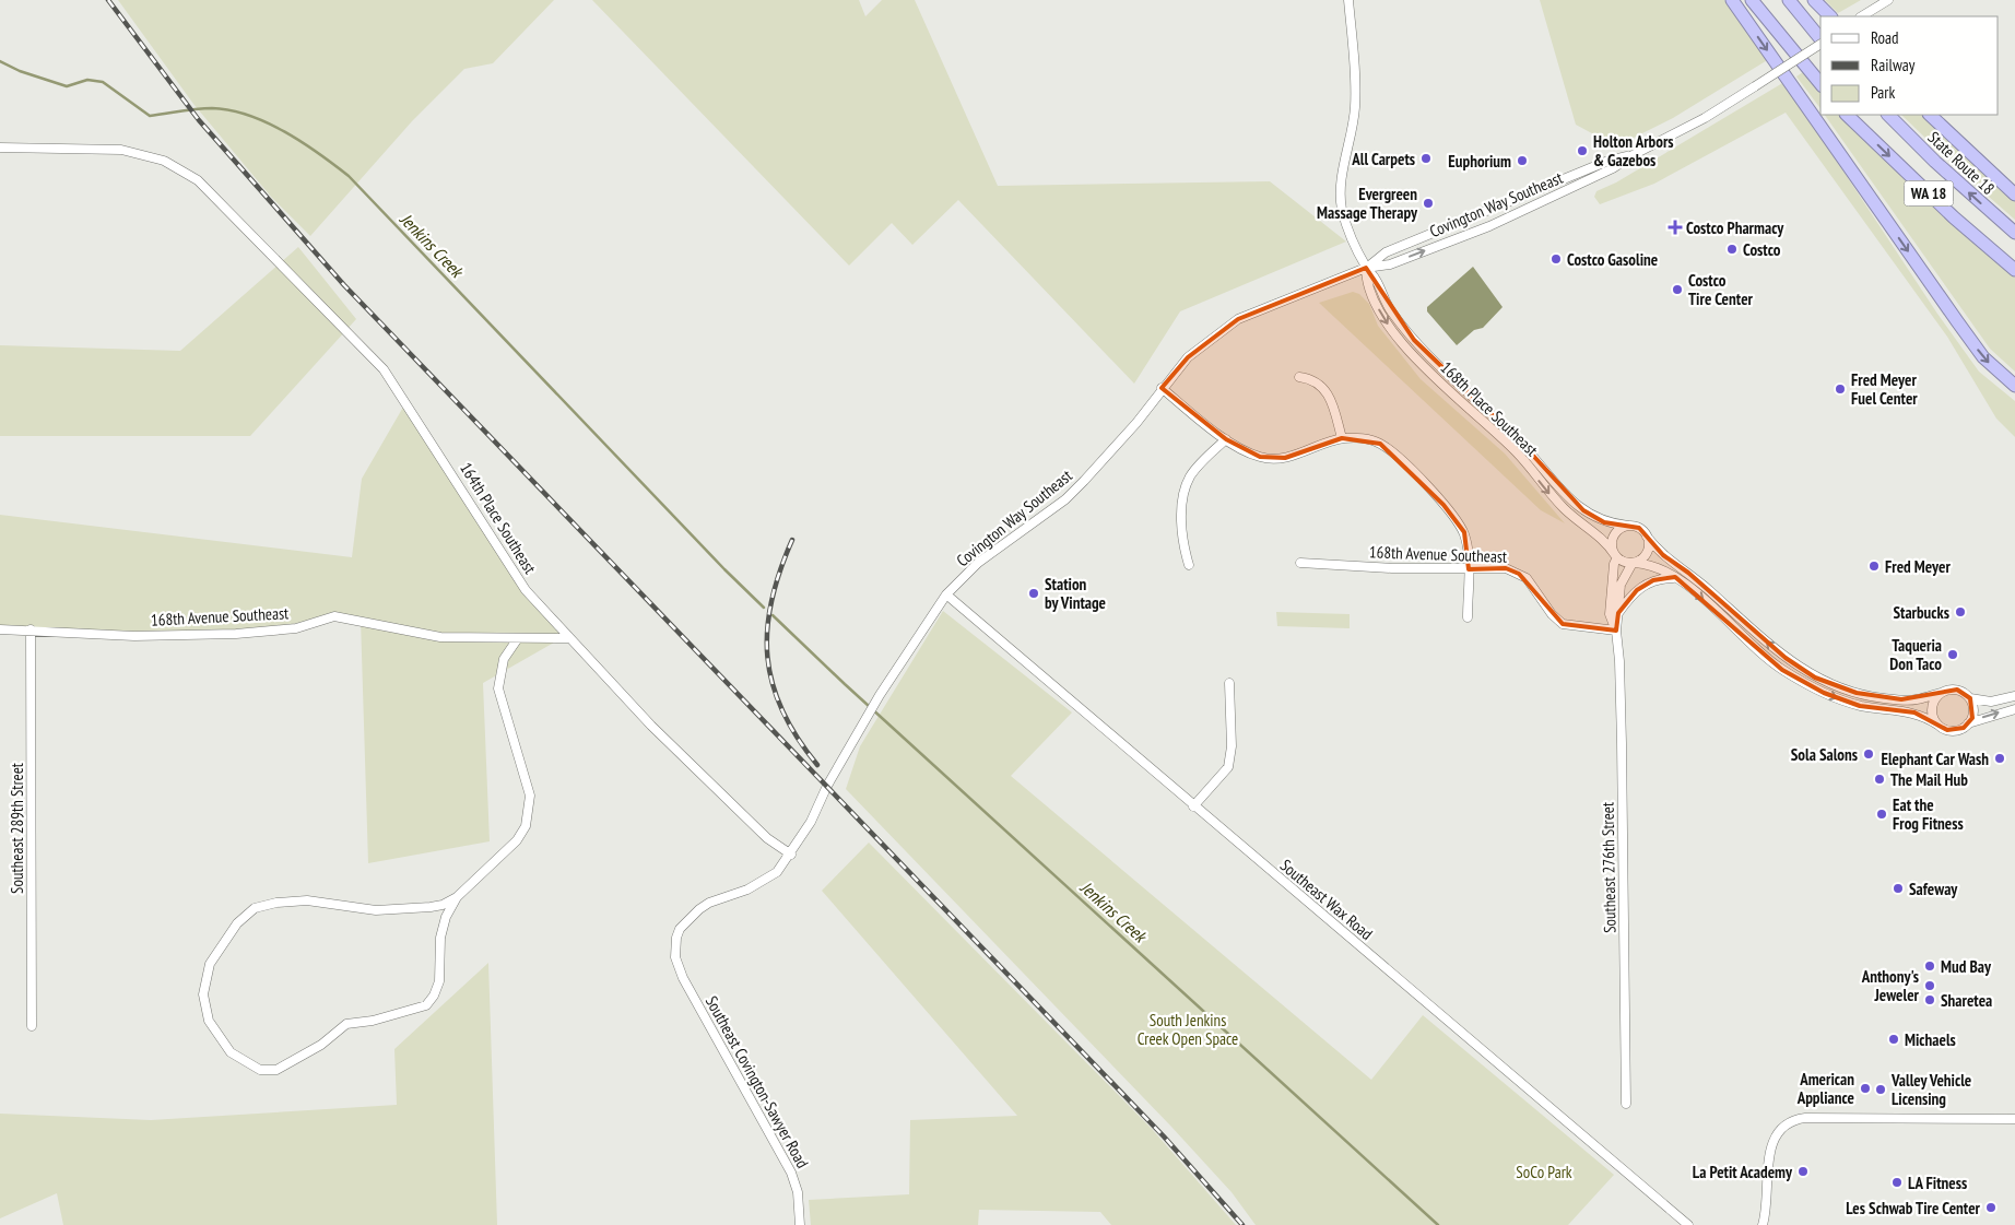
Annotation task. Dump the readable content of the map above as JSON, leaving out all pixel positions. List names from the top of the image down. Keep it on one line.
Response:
{"streets":{"highway":["State Route 18","WA 18"],"street":["Covington Way Southeast","168th Place Southeast","164th Place Southeast","168th Avenue Southeast","Southeast 289th Street","Southeast 276th Street","Southeast Wax Road","Southeast Covington-Sawyer Road"]},"crossings":[["Covington Way Southeast","168th Place Southeast"],["Covington Way Southeast","164th Place Southeast"],["Covington Way Southeast","Southeast Wax Road"],["Covington Way Southeast","Southeast Covington-Sawyer Road"],["168th Place Southeast","Southeast 276th Street"],["164th Place Southeast","168th Avenue Southeast"],["168th Avenue Southeast","Southeast 289th Street"],["168th Avenue Southeast","Southeast 276th Street"]],"water":["Jenkins Creek"],"parks":["South Jenkins Creek Open Space","SoCo Park"],"places":{"other":["Holton Arbors & Gazebos","All Carpets","Euphorium","Evergreen Massage Therapy","Costco","Costco Gasoline","Costco Tire Center","Fred Meyer Fuel Center","Fred Meyer","Station by Vintage","Starbucks","Taqueria Don Taco","Sola Salons","Elephant Car Wash","The Mail Hub","Eat the Frog Fitness","Safeway","Mud Bay","Anthony's Jeweler","Sharetea","Michaels","American Appliance","Valley Vehicle Licensing","La Petit Academy","LA Fitness","Les Schwab Tire Center"],"health":["Costco Pharmacy"]},"legend":["Road","Railway","Park"]}
